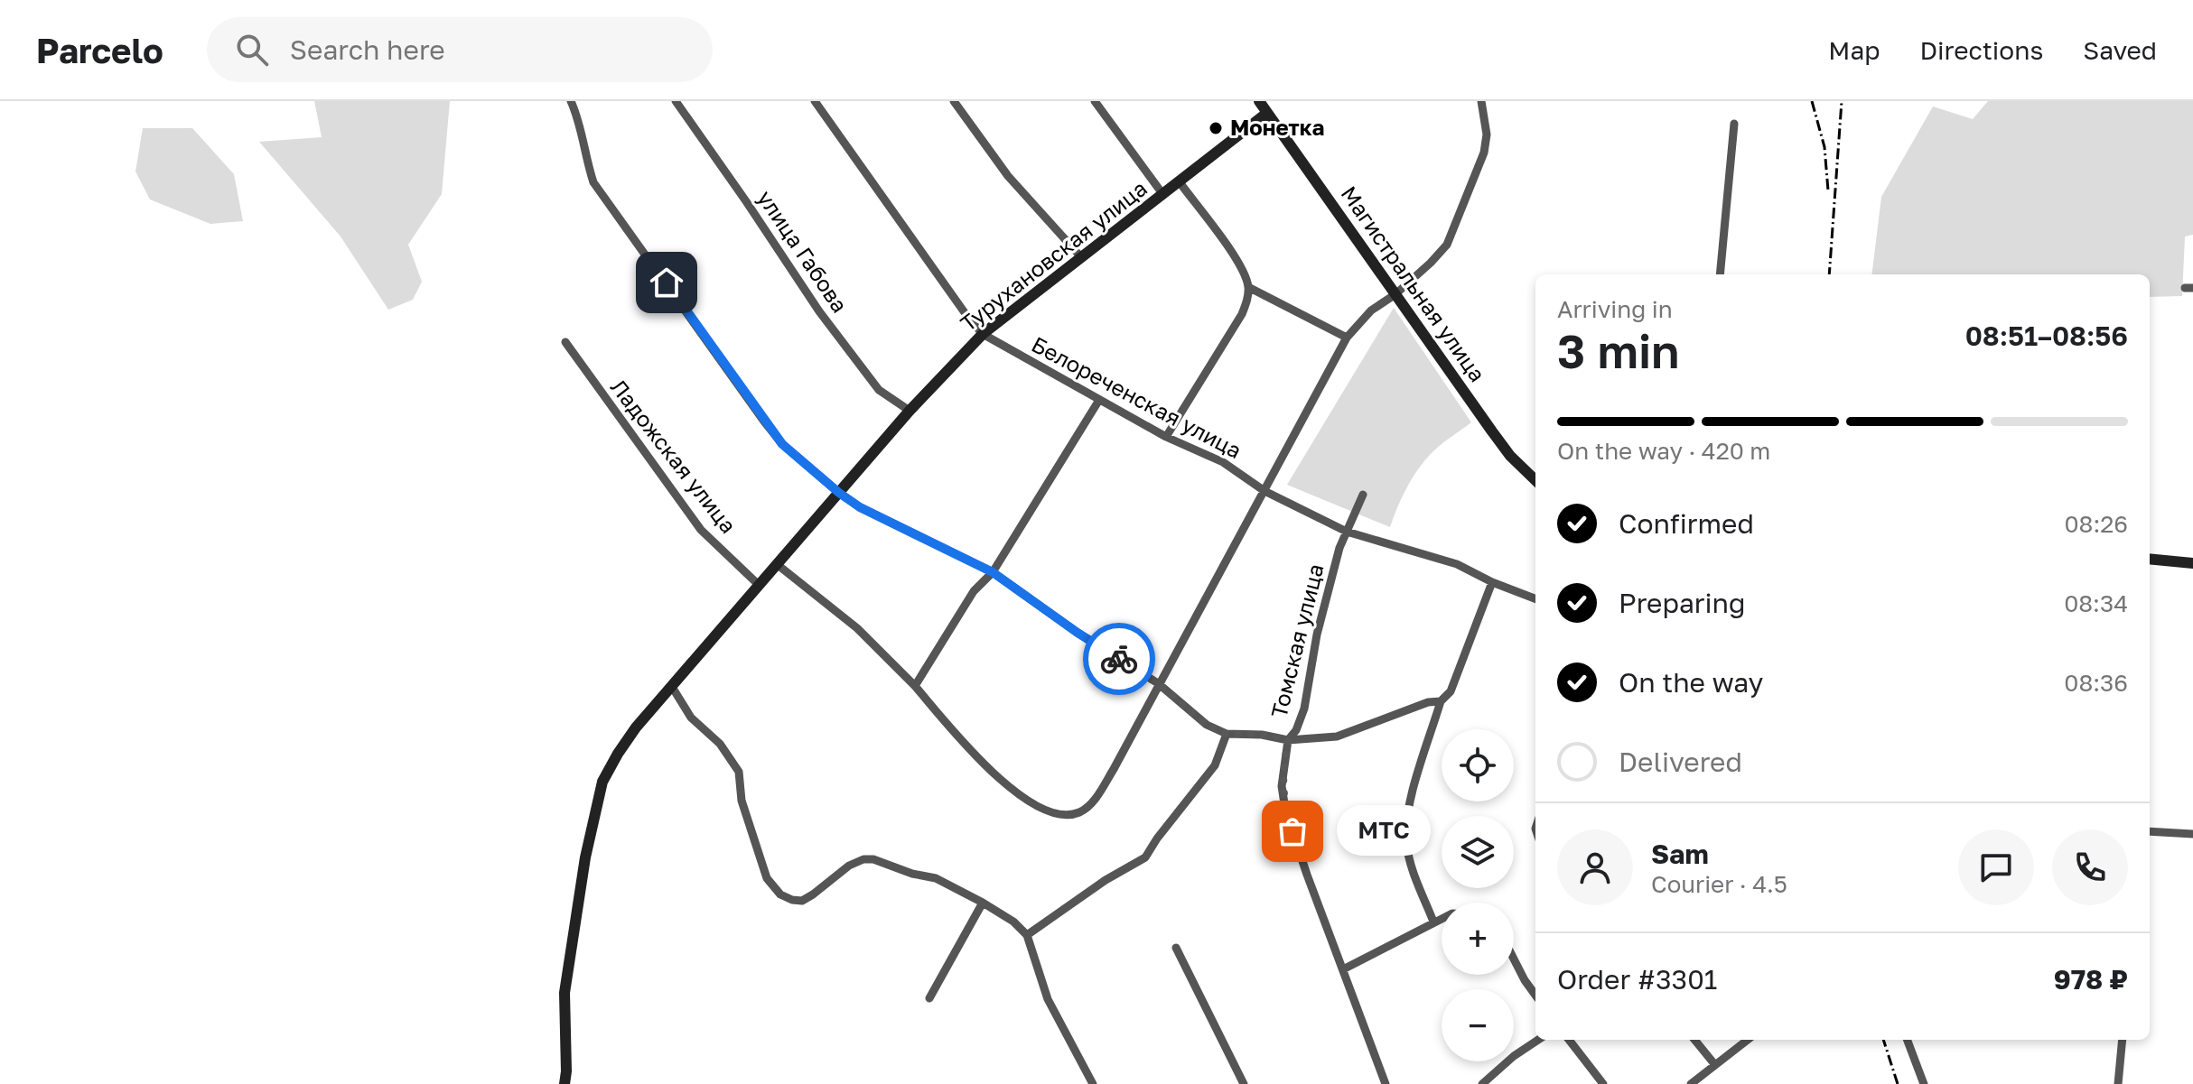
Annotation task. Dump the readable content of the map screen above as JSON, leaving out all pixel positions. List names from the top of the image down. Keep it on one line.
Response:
{"streets":{"street":["улица Габова","Турухановская улица","Магистральная улица","Белореченская улица","Ладожская улица","Томская улица"]},"crossings":[["улица Габова","Турухановская улица"],["Турухановская улица","Магистральная улица"],["Турухановская улица","Белореченская улица"],["Турухановская улица","Ладожская улица"],["Белореченская улица","Томская улица"]],"places":["Монетка","МТС"],"page":{"header":"Parcelo","search":"Search here","nav":["Map","Directions","Saved"],"heading":["3 min","Arriving in","08:51–08:56"],"panel":["Sam","Courier · 4.5","Order #3301","978 ₽"],"bar":"On the way · 420 m","list":[["Confirmed","08:26"],["Preparing","08:34"],["On the way","08:36"],"Delivered"],"map_buttons":["+","−"],"bubble":"МТС"}}
